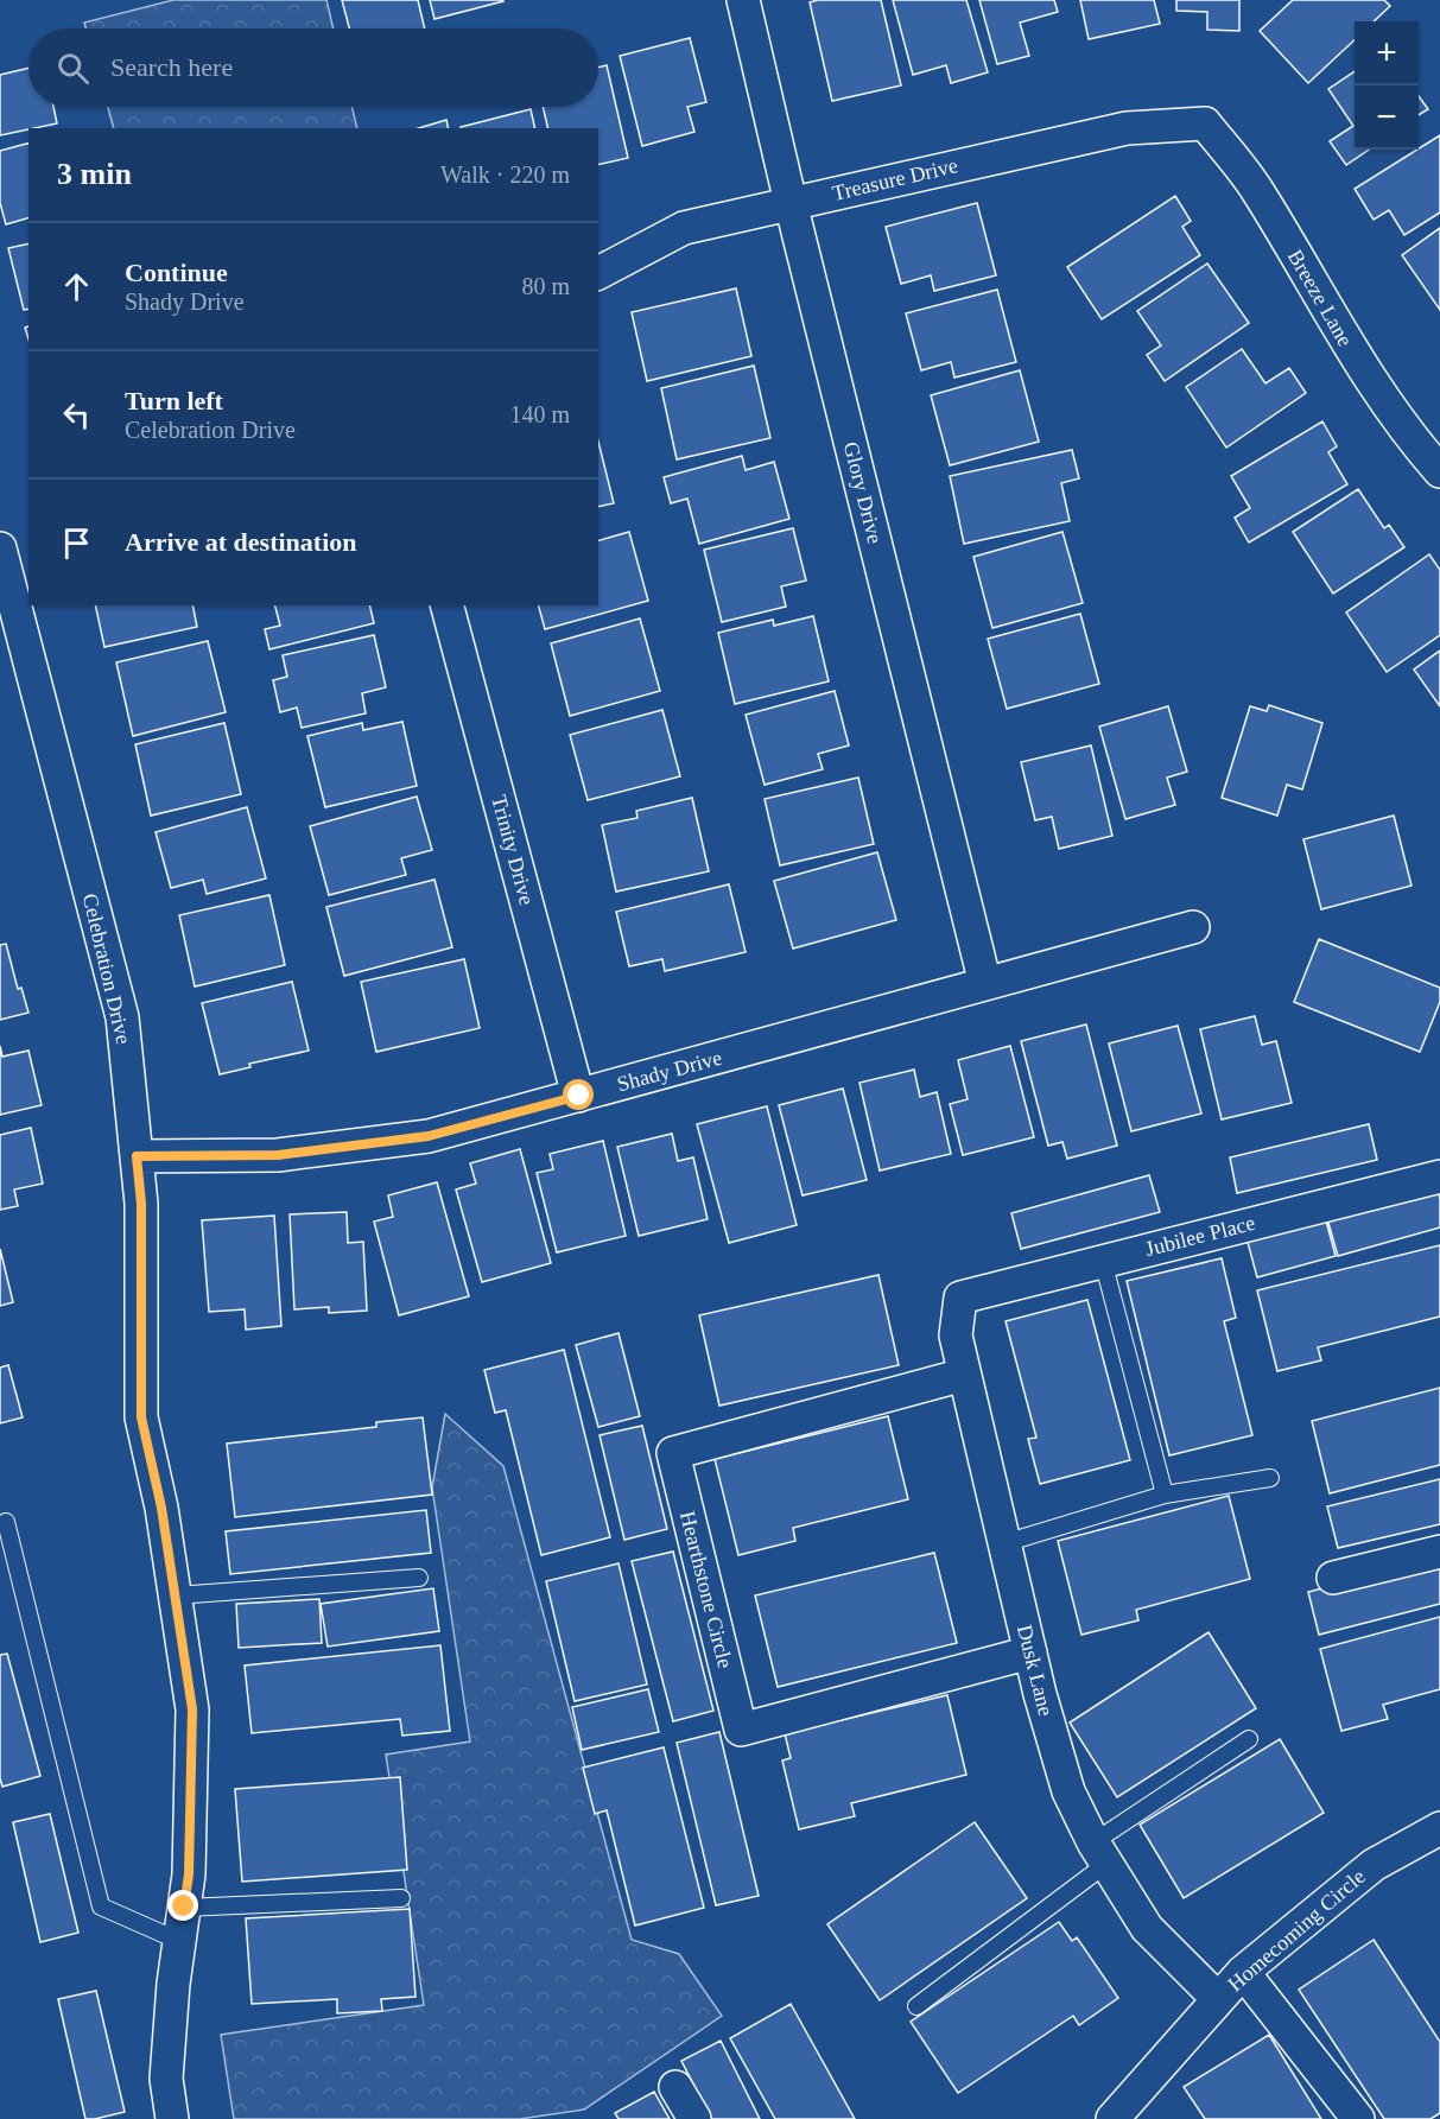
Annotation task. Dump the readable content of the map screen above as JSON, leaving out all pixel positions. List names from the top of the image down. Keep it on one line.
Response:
{"streets":{"street":["Treasure Drive","Breeze Lane","Glory Drive","Trinity Drive","Celebration Drive","Shady Drive","Jubilee Place","Hearthstone Circle","Dusk Lane","Homecoming Circle"]},"crossings":[["Treasure Drive","Breeze Lane"],["Treasure Drive","Glory Drive"],["Glory Drive","Shady Drive"],["Trinity Drive","Shady Drive"],["Celebration Drive","Shady Drive"],["Jubilee Place","Dusk Lane"],["Hearthstone Circle","Dusk Lane"],["Dusk Lane","Homecoming Circle"]],"page":{"map_buttons":["+","−"],"search":"Search here","heading":["3 min","Walk · 220 m"],"list":[["Continue","Shady Drive","80 m"],["Turn left","Celebration Drive","140 m"],"Arrive at destination"]}}
